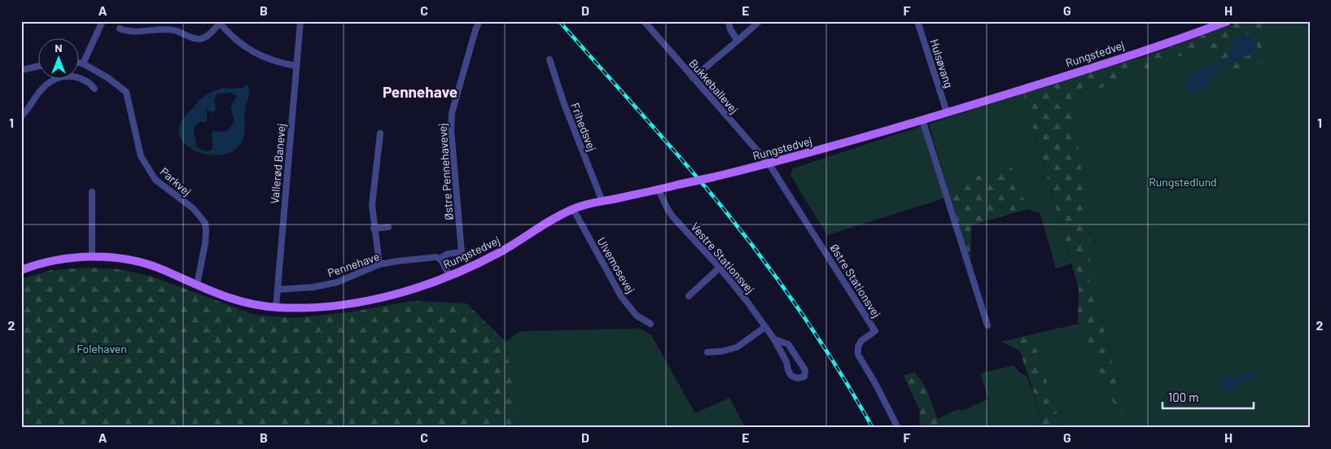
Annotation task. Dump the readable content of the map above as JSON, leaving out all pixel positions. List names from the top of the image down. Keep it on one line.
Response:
{"streets":{"main road":["Rungstedvej"],"street":["Hulsøvang","Bukkeballevej","Frihedsvej","Vallerød Banevej","Østre Pennehavevej","Parkvej","Vestre Stationsvej","Pennehave","Ulvemosevej","Østre Stationsvej"]},"crossings":[["Rungstedvej","Hulsøvang"],["Rungstedvej","Bukkeballevej"],["Rungstedvej","Frihedsvej"],["Rungstedvej","Vallerød Banevej"],["Rungstedvej","Parkvej"],["Rungstedvej","Vestre Stationsvej"],["Rungstedvej","Ulvemosevej"],["Rungstedvej","Østre Stationsvej"],["Bukkeballevej","Østre Stationsvej"],["Vallerød Banevej","Pennehave"],["Østre Pennehavevej","Pennehave"]],"districts":["Pennehave"],"parks":["Rungstedlund","Folehaven"],"scale_bar":"100 m","north":"top","grid":{"columns":["A","B","C","D","E","F","G","H"],"rows":["1","2"]}}
